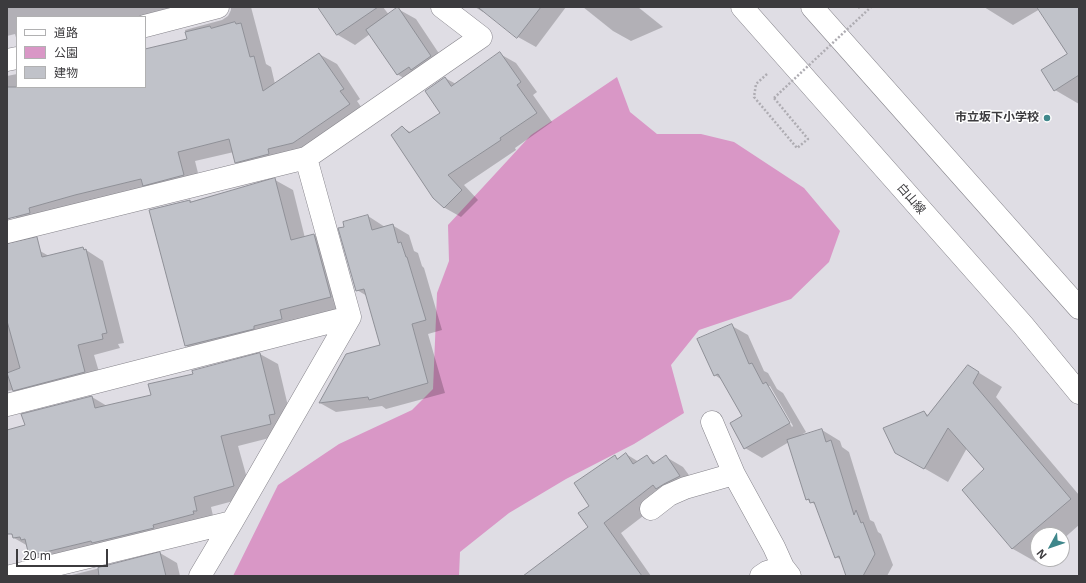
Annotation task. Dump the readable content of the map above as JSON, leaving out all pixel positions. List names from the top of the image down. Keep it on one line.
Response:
{"streets":{"street":["白山線"]},"places":["市立坂下小学校"],"legend":["道路","公園","建物"],"scale_bar":"20 m","north":"bottom left"}
